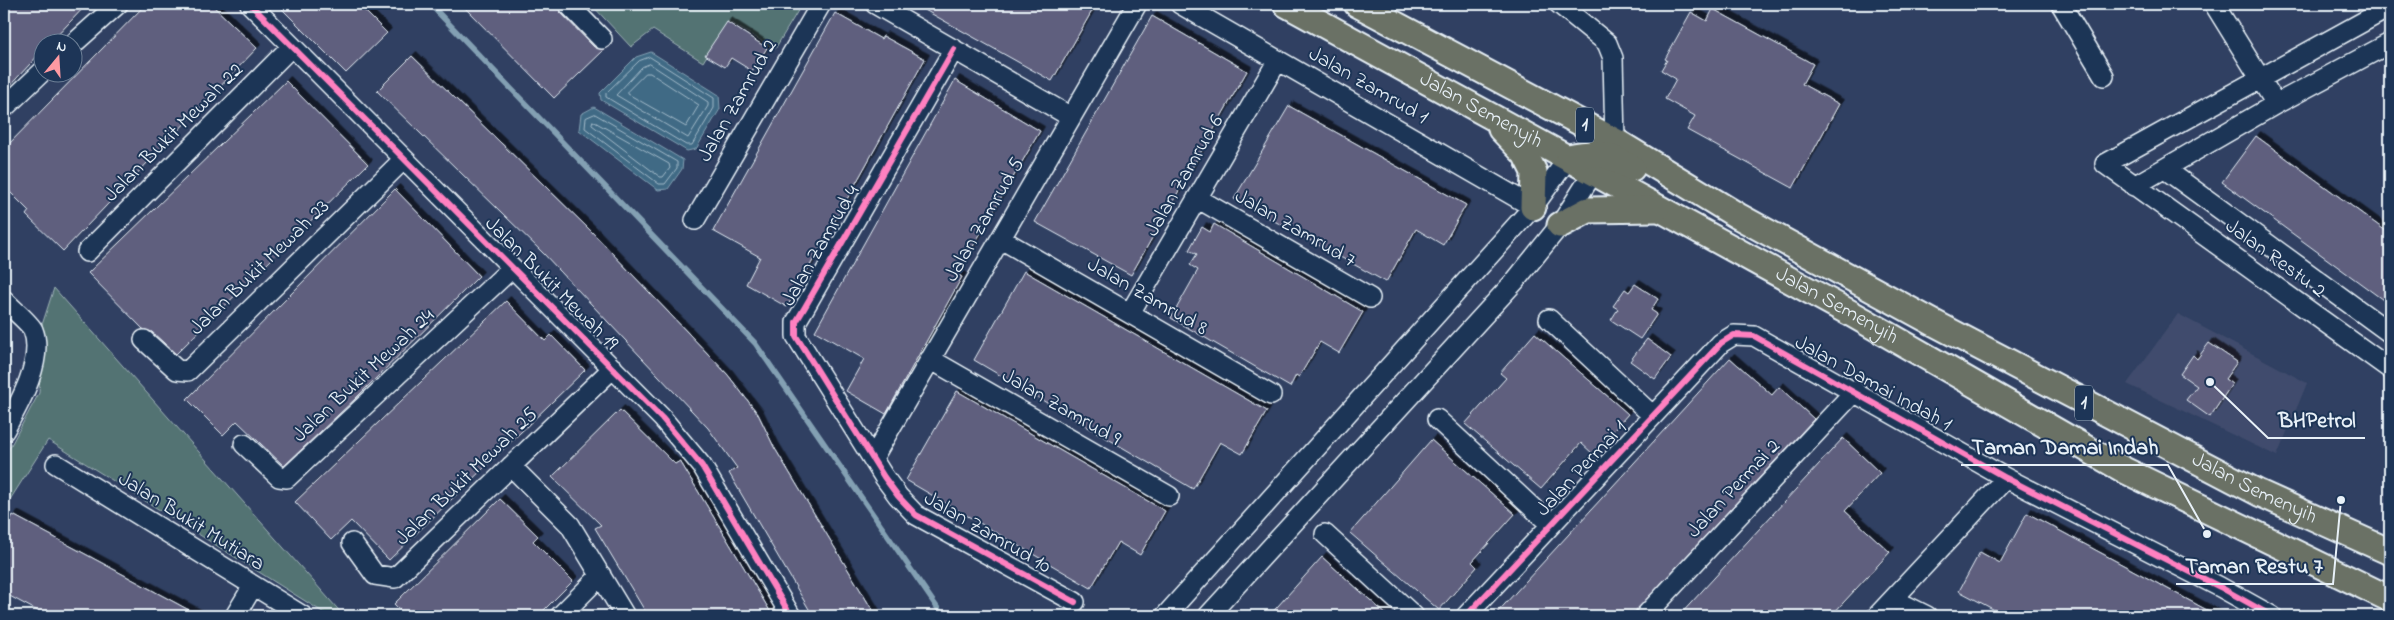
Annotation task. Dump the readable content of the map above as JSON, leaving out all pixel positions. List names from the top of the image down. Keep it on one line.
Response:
{"streets":{"main road":["Jalan Semenyih","1"],"street":["Jalan Zamrud 1","Jalan Zamrud 2","Jalan Bukit Mewah 22","Jalan Zamrud 6","Jalan Zamrud 5","Jalan Zamrud 7","Jalan Zamrud 4","Jalan Restu 2","Jalan Bukit Mewah 23","Jalan Bukit Mewah 19","Jalan Zamrud 8","Jalan Bukit Mewah 24","Jalan Damai Indah 1","Jalan Zamrud 9","Jalan Permai 1","Jalan Bukit Mewah 25","Jalan Permai 2","Jalan Bukit Mutiara","Jalan Zamrud 10"]},"crossings":[["Jalan Zamrud 1","Jalan Zamrud 6"],["Jalan Bukit Mewah 22","Jalan Bukit Mewah 19"],["Jalan Zamrud 6","Jalan Zamrud 7"],["Jalan Zamrud 6","Jalan Zamrud 8"],["Jalan Zamrud 5","Jalan Zamrud 4"],["Jalan Zamrud 5","Jalan Zamrud 8"],["Jalan Zamrud 5","Jalan Zamrud 9"],["Jalan Zamrud 5","Jalan Zamrud 10"],["Jalan Zamrud 4","Jalan Zamrud 10"],["Jalan Bukit Mewah 23","Jalan Bukit Mewah 19"],["Jalan Bukit Mewah 19","Jalan Bukit Mewah 24"],["Jalan Bukit Mewah 19","Jalan Bukit Mewah 25"],["Jalan Damai Indah 1","Jalan Permai 1"],["Jalan Damai Indah 1","Jalan Permai 2"]],"places":["BHPetrol","Taman Restu 7","Taman Damai Indah"],"north":"top"}
